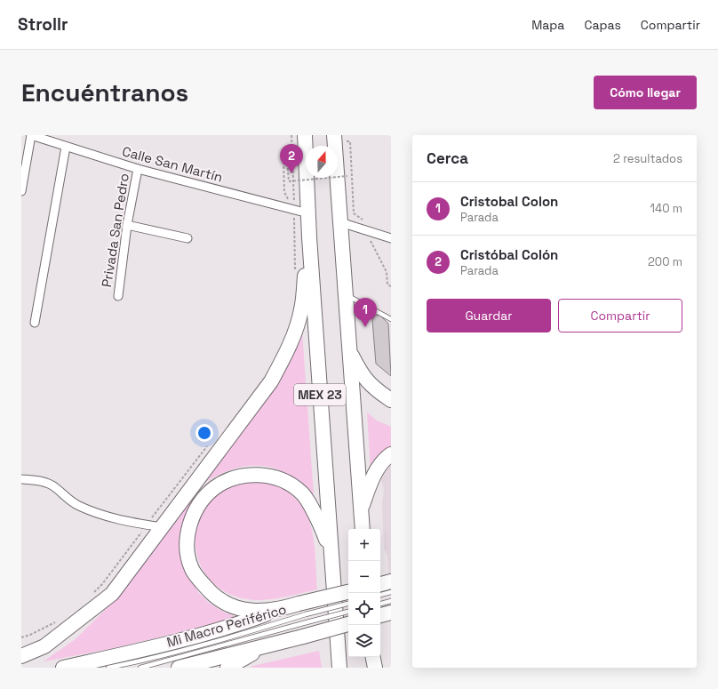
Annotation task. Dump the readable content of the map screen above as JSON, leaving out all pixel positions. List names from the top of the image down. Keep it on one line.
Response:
{"streets":{"highway":["MEX 23"],"street":["Calle San Martín","Privada San Pedro"],"lane":["Mi Macro Periférico"]},"crossings":[["Calle San Martín","Privada San Pedro"],["Calle San Martín","MEX 23"]],"north":"top","page":{"header":"Strollr","nav":["Mapa","Capas","Compartir"],"buttons":["Cómo llegar",["Guardar","Compartir"]],"title":"Encuéntranos","heading":["Cerca","2 resultados"],"pins":["2","1"],"list":[{"mark":"1","name":"Cristobal Colon","note":"Parada","value":"140 m"},{"mark":"2","name":"Cristóbal Colón","note":"Parada","value":"200 m"}],"map_buttons":["+","−"]}}
